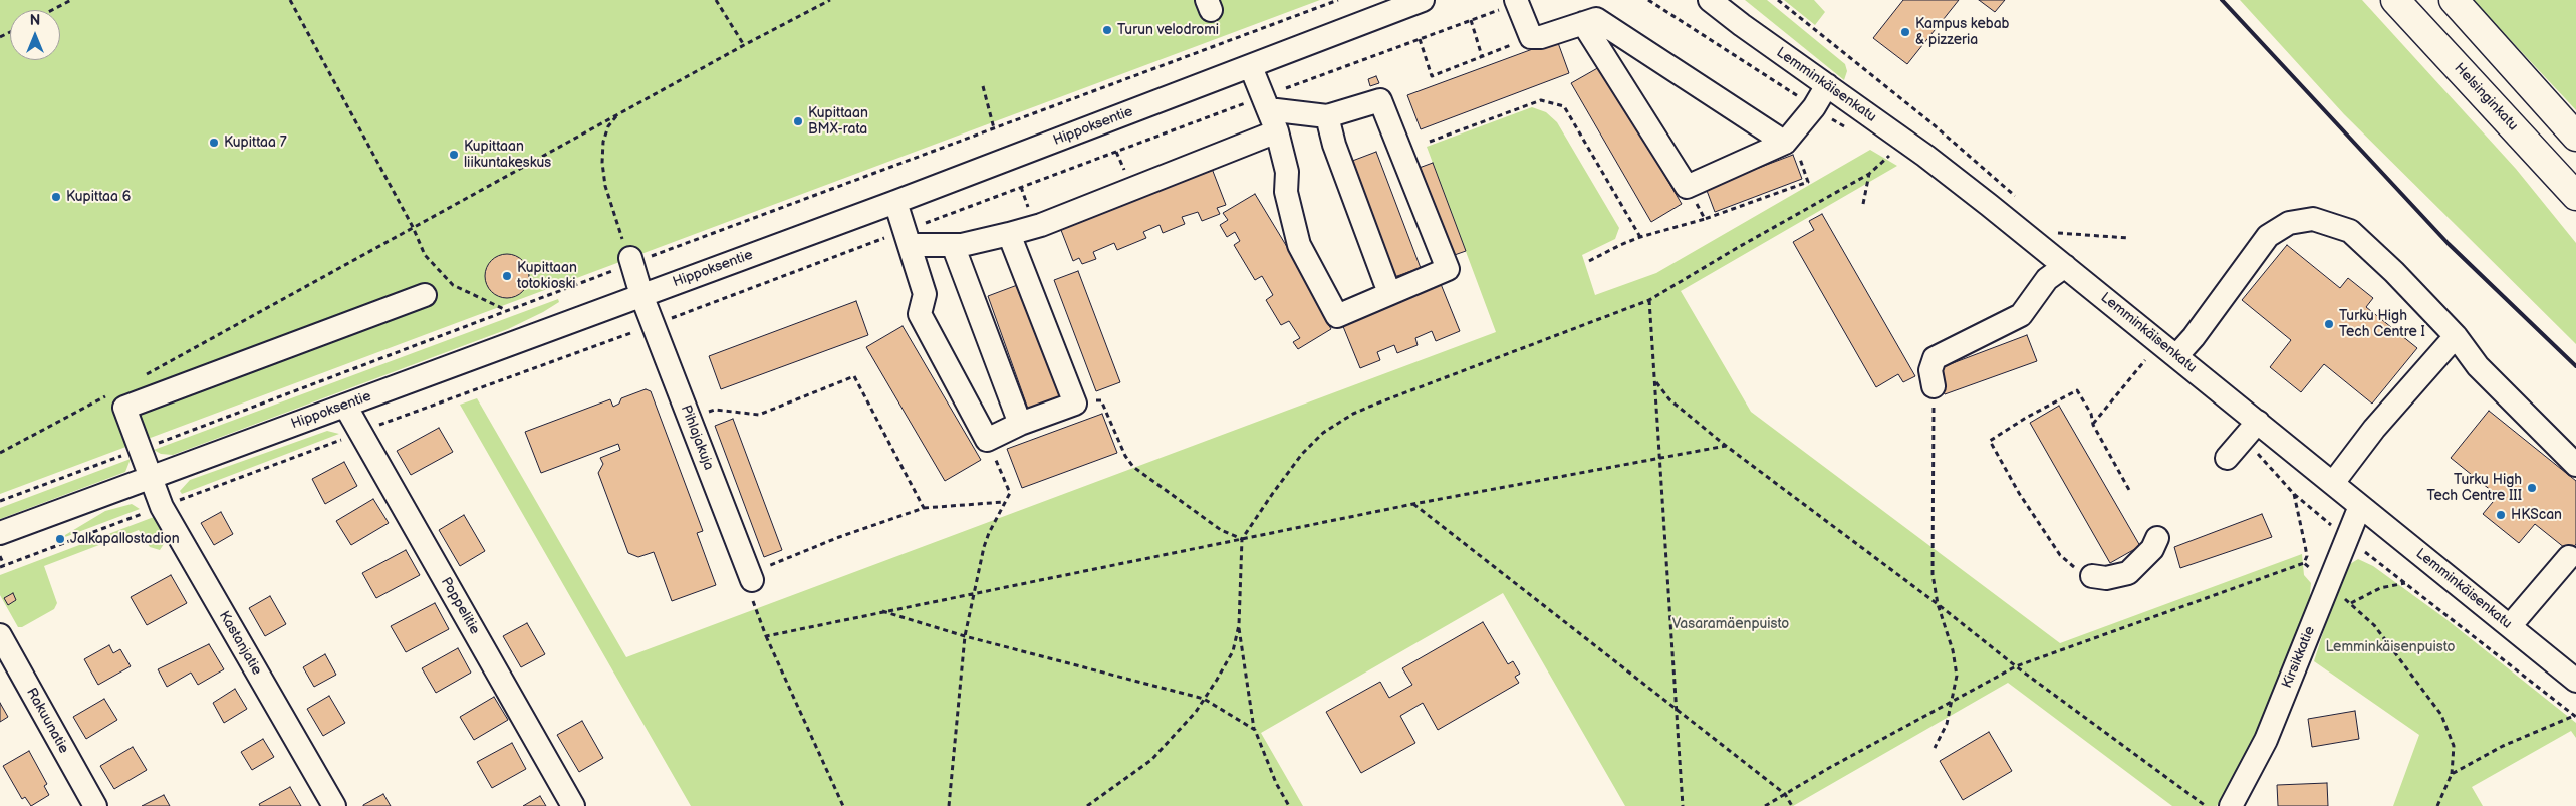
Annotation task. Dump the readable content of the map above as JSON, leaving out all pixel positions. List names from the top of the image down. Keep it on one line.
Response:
{"streets":{"highway":["Helsinginkatu"],"street":["Lemminkäisenkatu","Hippoksentie","Pihlajakuja","Poppelitie","Kastanjatie","Kirsikkatie","Rakuunatie"]},"crossings":[["Lemminkäisenkatu","Kirsikkatie"],["Hippoksentie","Pihlajakuja"],["Hippoksentie","Poppelitie"],["Hippoksentie","Kastanjatie"]],"parks":["Vasaramäenpuisto","Lemminkäisenpuisto"],"places":["Turun velodromi","Kampus kebab & pizzeria","Kupittaan BMX-rata","Kupittaa 7","Kupittaan liikuntakeskus","Kupittaa 6","Kupittaan totokioski","Turku High Tech Centre I","Turku High Tech Centre III","HKScan","Jalkapallostadion"],"north":"top"}
